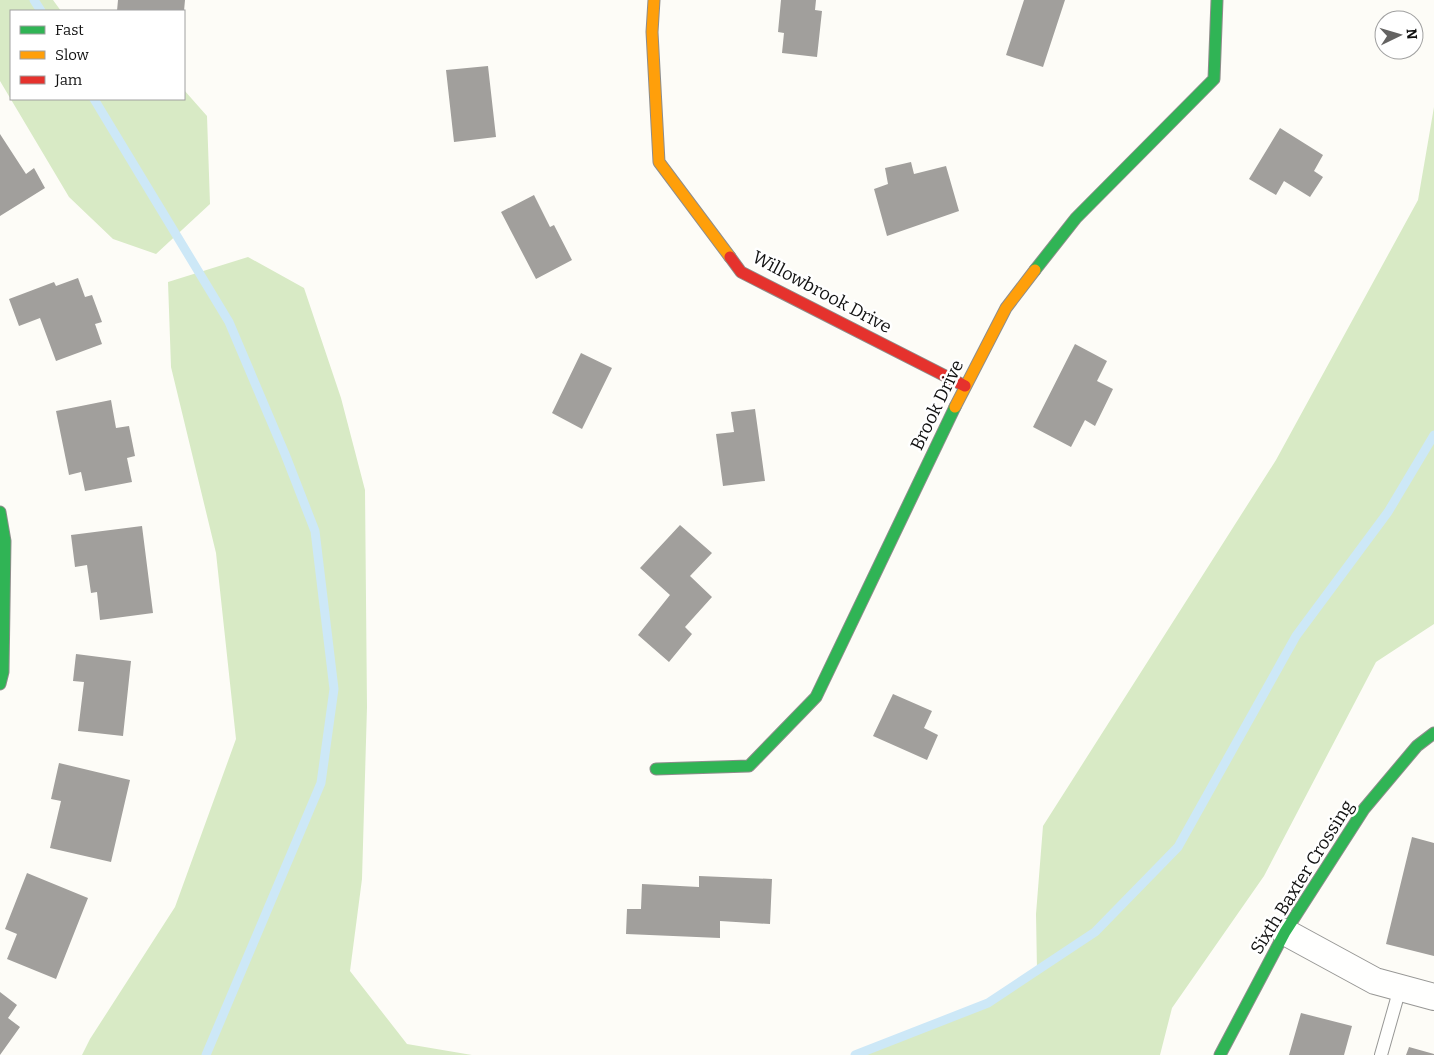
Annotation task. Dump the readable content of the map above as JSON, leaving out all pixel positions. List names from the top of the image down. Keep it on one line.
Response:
{"streets":{"street":["Willowbrook Drive","Brook Drive","Sixth Baxter Crossing"]},"crossings":[["Willowbrook Drive","Brook Drive"]],"legend":["Fast","Slow","Jam"],"north":"right"}
